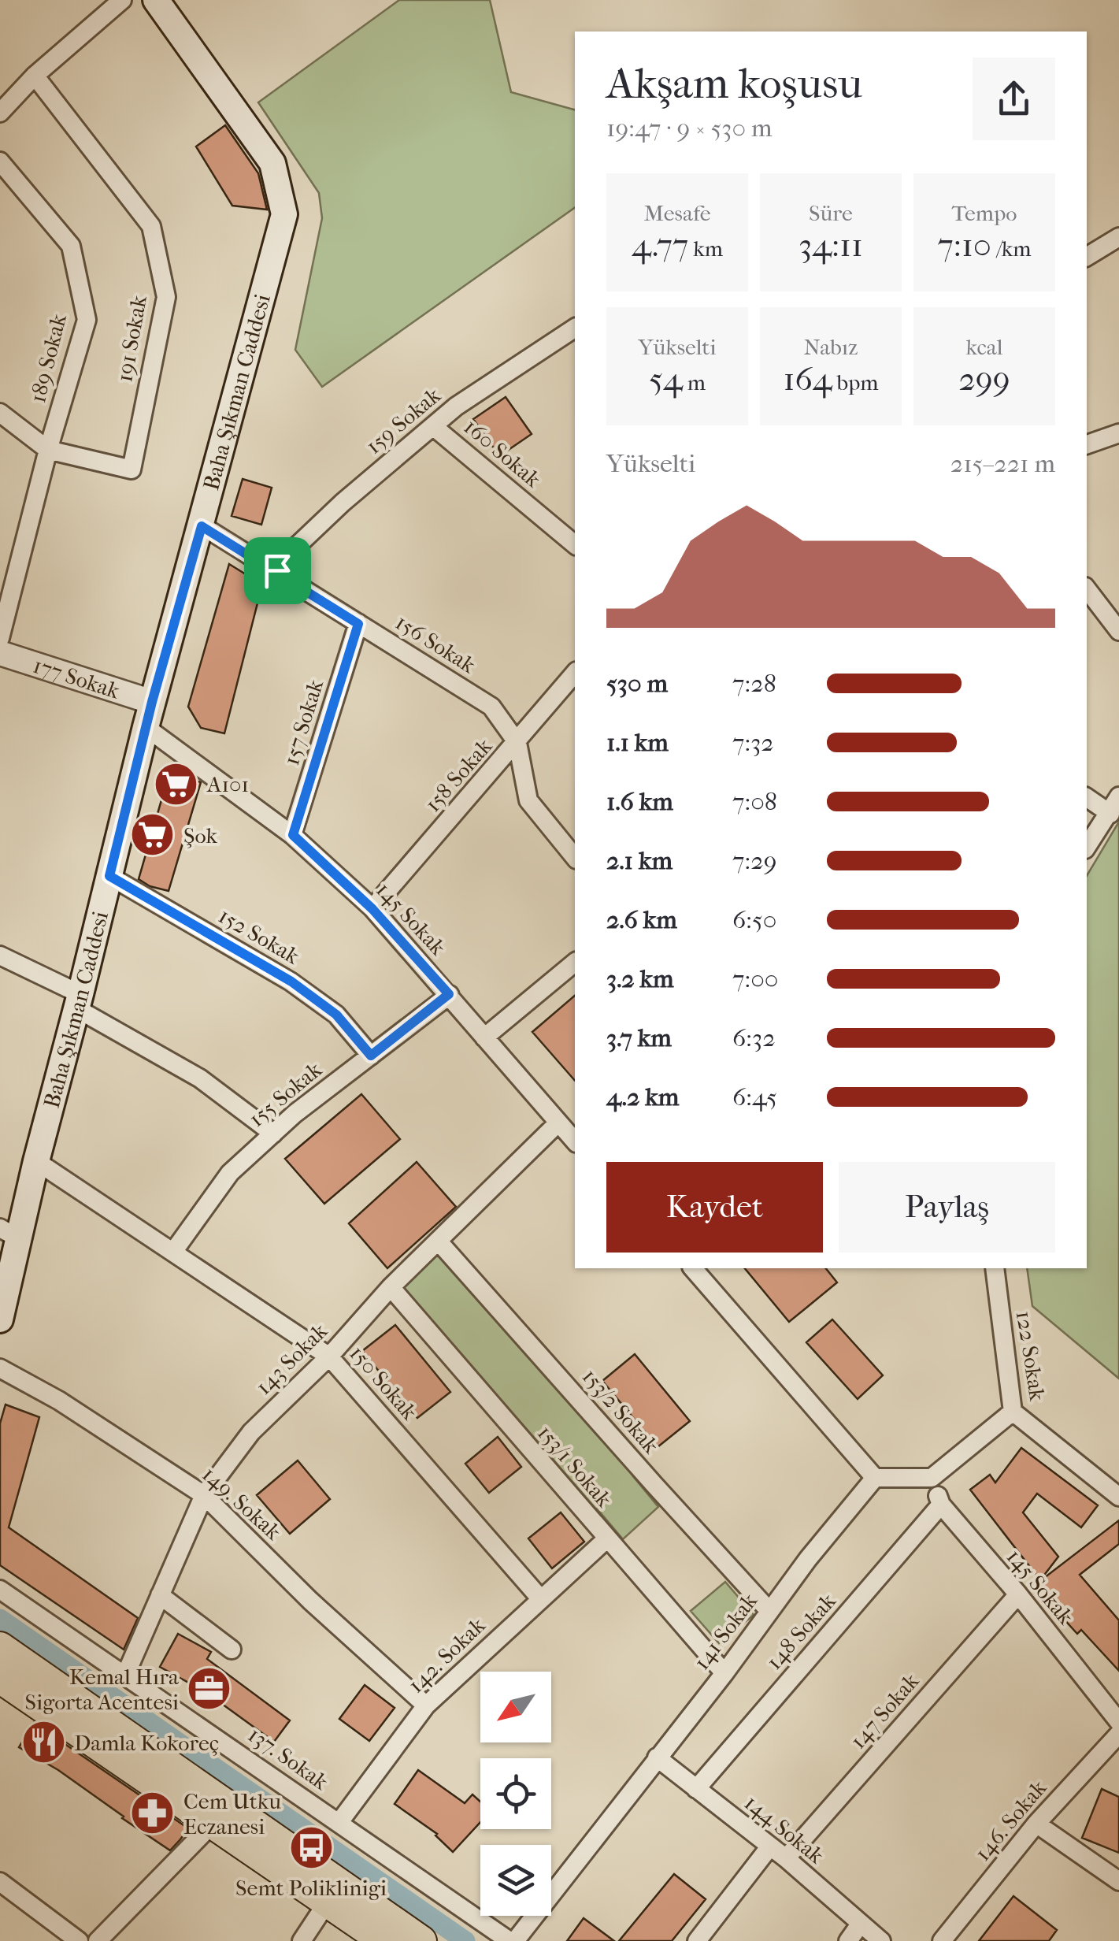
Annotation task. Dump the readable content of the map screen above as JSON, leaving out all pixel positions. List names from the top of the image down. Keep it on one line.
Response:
{"streets":{"main road":["Baha Şıkman Caddesi"],"street":["191 Sokak","189 Sokak","159 Sokak","160 Sokak","156 Sokak","177 Sokak","157 Sokak","158 Sokak","145 Sokak","152 Sokak","155 Sokak","122 Sokak","143 Sokak","150 Sokak","153/2 Sokak","153/1 Sokak","149. Sokak","141 Sokak","148 Sokak","142. Sokak","147 Sokak","137. Sokak","146. Sokak","144 Sokak"]},"crossings":[["191 Sokak","189 Sokak"],["Baha Şıkman Caddesi","156 Sokak"],["Baha Şıkman Caddesi","177 Sokak"],["Baha Şıkman Caddesi","145 Sokak"],["Baha Şıkman Caddesi","152 Sokak"],["Baha Şıkman Caddesi","150 Sokak"],["159 Sokak","160 Sokak"],["159 Sokak","156 Sokak"],["156 Sokak","157 Sokak"],["156 Sokak","158 Sokak"],["177 Sokak","145 Sokak"],["157 Sokak","145 Sokak"],["158 Sokak","145 Sokak"],["145 Sokak","155 Sokak"],["145 Sokak","143 Sokak"],["145 Sokak","148 Sokak"],["145 Sokak","147 Sokak"],["152 Sokak","155 Sokak"],["155 Sokak","150 Sokak"],["143 Sokak","150 Sokak"],["143 Sokak","153/2 Sokak"],["143 Sokak","153/1 Sokak"],["143 Sokak","149. Sokak"],["143 Sokak","137. Sokak"],["150 Sokak","142. Sokak"],["153/2 Sokak","141 Sokak"],["153/1 Sokak","141 Sokak"],["153/1 Sokak","142. Sokak"],["149. Sokak","142. Sokak"],["141 Sokak","137. Sokak"],["141 Sokak","144 Sokak"],["148 Sokak","144 Sokak"],["142. Sokak","137. Sokak"],["147 Sokak","144 Sokak"]],"places":{"supermarket":["A101","Şok"],"office":["Kemal Hıra Sigorta Acentesi"],"restaurant":["Damla Kokoreç"],"pharmacy":["Cem Utku Eczanesi"],"bus stop":["Semt Poliklinigi"]},"north":"bottom left","page":{"heading":["Akşam koşusu","19:47 · 9 × 530 m"],"stats":[["Mesafe","4.77 km"],["Süre","34:11"],["Tempo","7:10 /km"],["Yükselti","54 m"],["Nabız","164 bpm"],["kcal","299"]],"chart":["Yükselti","215–221 m"],"list":[{"name":"530 m","note":"7:28"},{"name":"1.1 km","note":"7:32"},{"name":"1.6 km","note":"7:08"},{"name":"2.1 km","note":"7:29"},{"name":"2.6 km","note":"6:50"},{"name":"3.2 km","note":"7:00"},{"name":"3.7 km","note":"6:32"},{"name":"4.2 km","note":"6:45"}],"buttons":["Kaydet","Paylaş"]}}
